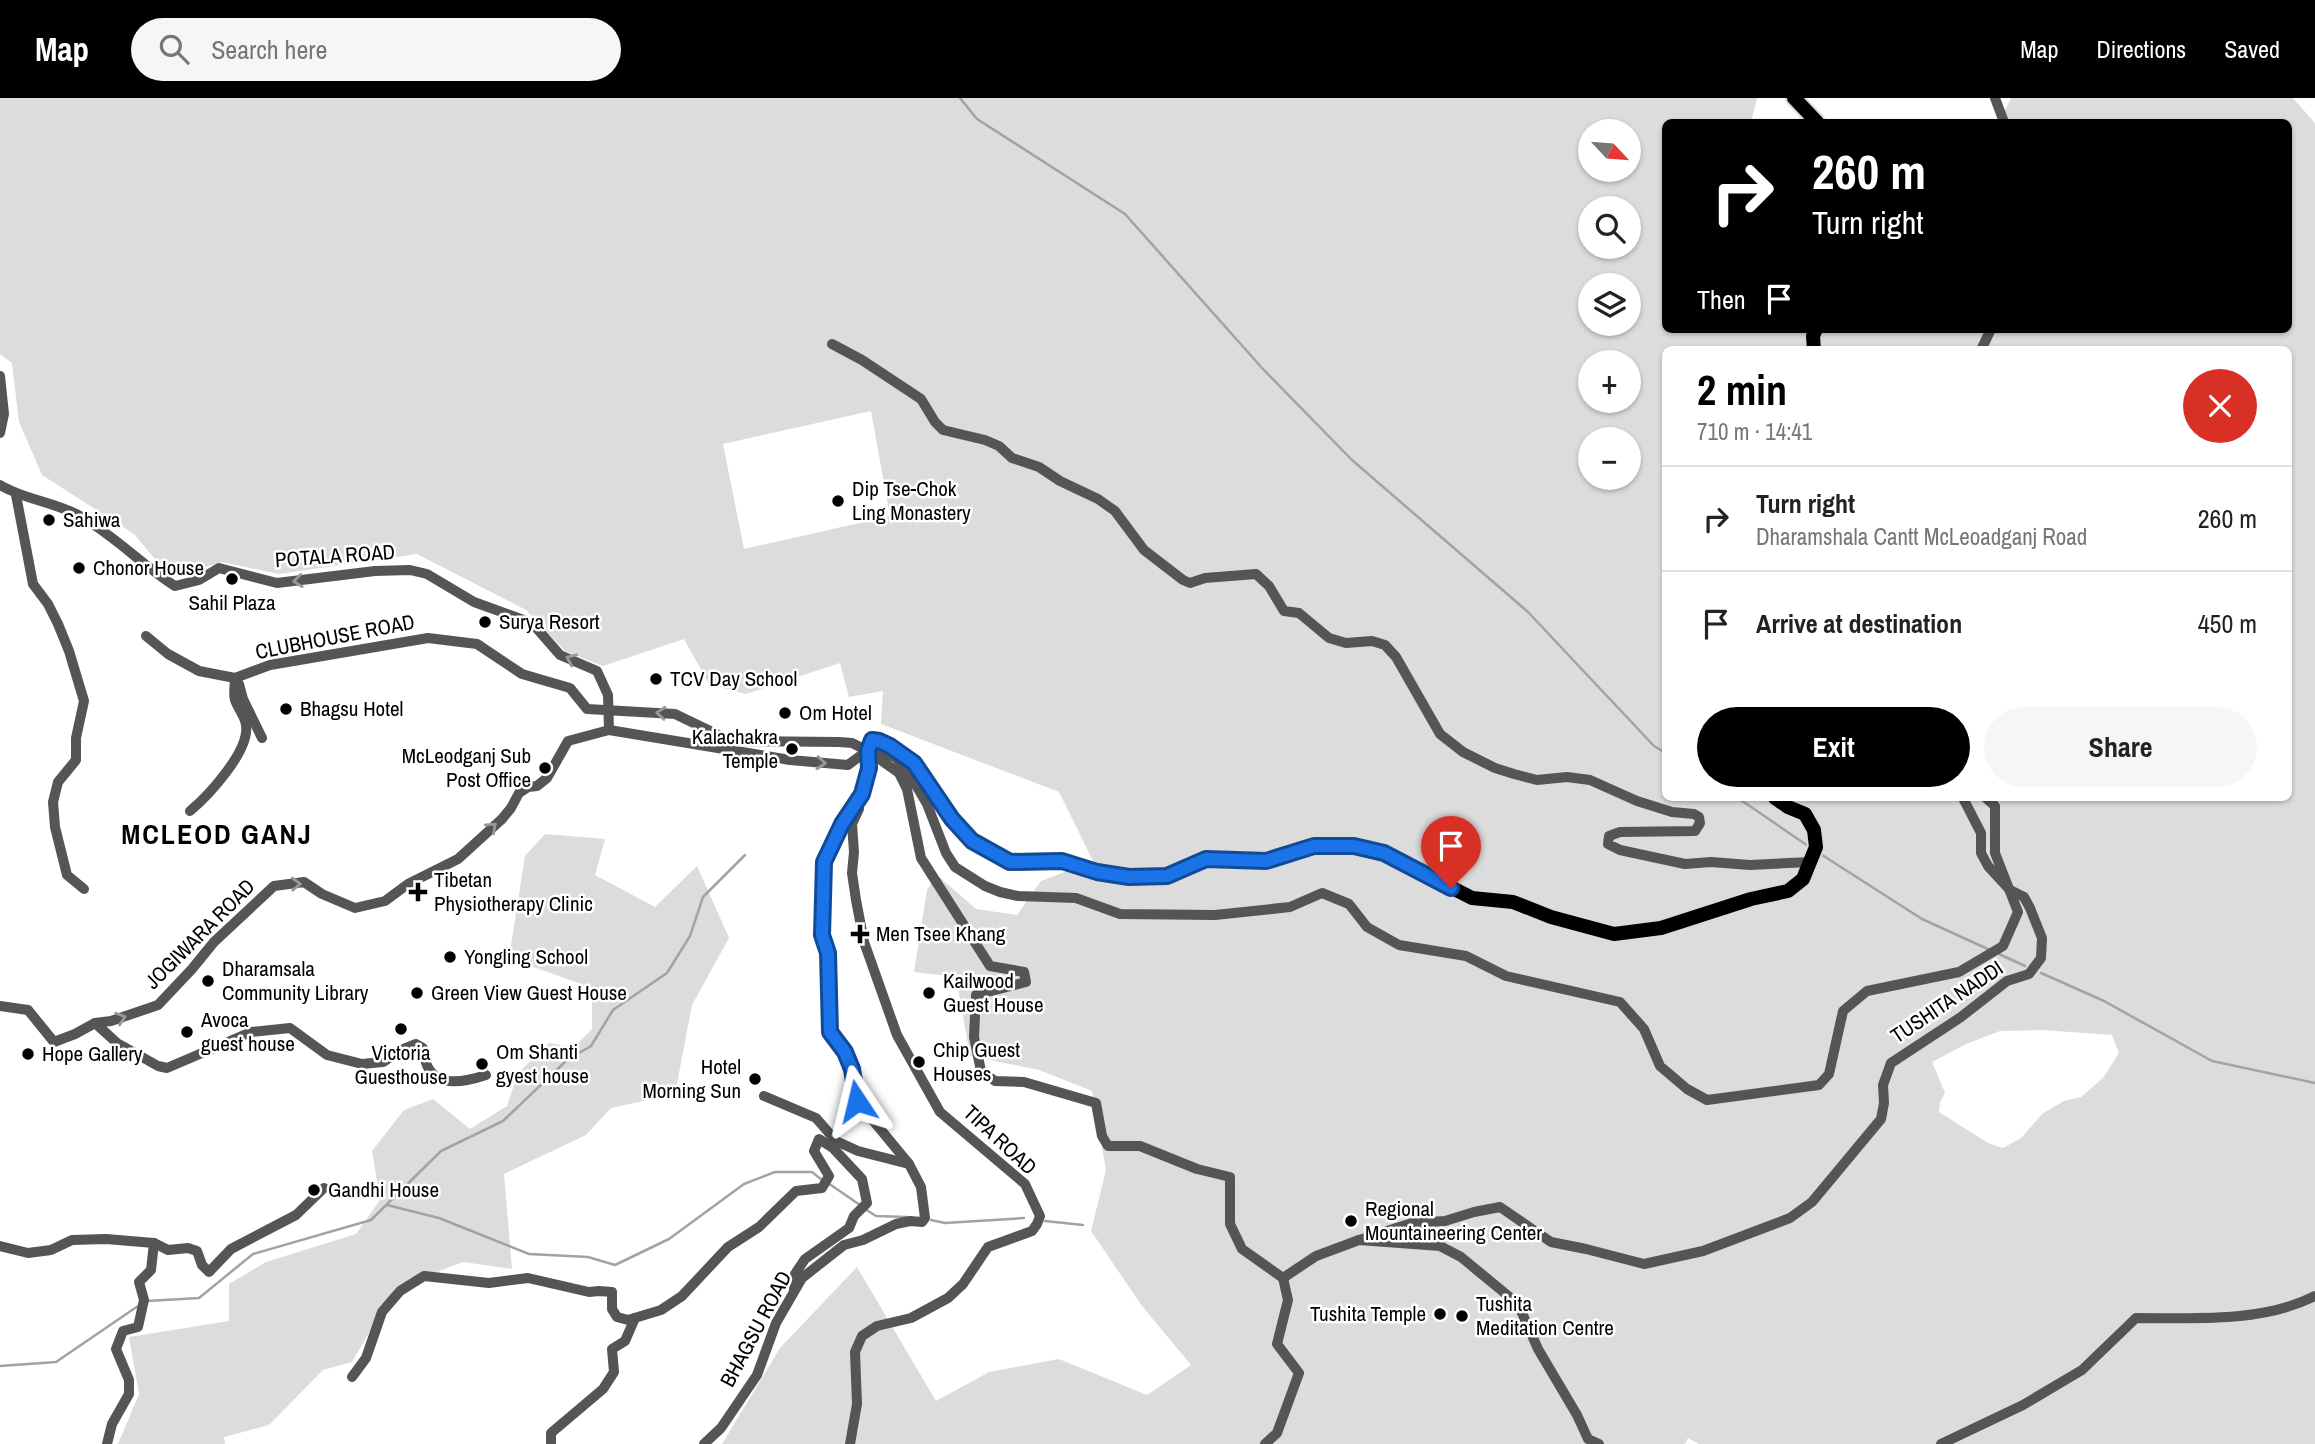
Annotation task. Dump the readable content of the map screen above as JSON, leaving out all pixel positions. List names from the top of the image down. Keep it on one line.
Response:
{"streets":{"street":["POTALA ROAD","CLUBHOUSE ROAD","JOGIWARA ROAD","TUSHITA NADDI","TIPA ROAD","BHAGSU ROAD"]},"crossings":[["POTALA ROAD","CLUBHOUSE ROAD"],["JOGIWARA ROAD","BHAGSU ROAD"],["TIPA ROAD","BHAGSU ROAD"]],"one_way":["POTALA ROAD","JOGIWARA ROAD"],"districts":["MCLEOD GANJ"],"places":{"other":["Dip Tse-Chok Ling Monastery","Sahiwa","Chonor House","Sahil Plaza","Surya Resort","TCV Day School","Bhagsu Hotel","Om Hotel","Kalachakra Temple","McLeodganj Sub Post Office","Yongling School","Dharamsala Community Library","Green View Guest House","Kailwood Guest House","Victoria Guesthouse","Avoca guest house","Hope Gallery","Chip Guest Houses","Om Shanti gyest house","Hotel Morning Sun","Gandhi House","Regional Mountaineering Center","Tushita Temple","Tushita Meditation Centre"],"health":["Tibetan Physiotherapy Clinic","Men Tsee Khang"]},"north":"bottom right","page":{"header":"Map","search":"Search here","nav":["Map","Directions","Saved"],"map_buttons":["+","−"],"turn":["260 m","Turn right"],"then":"Then","heading":["2 min","710 m · 14:41"],"list":[{"name":"Turn right","note":"Dharamshala Cantt McLeoadganj Road","value":"260 m"},{"name":"Arrive at destination","value":"450 m"}],"buttons":["Exit","Share"]}}
